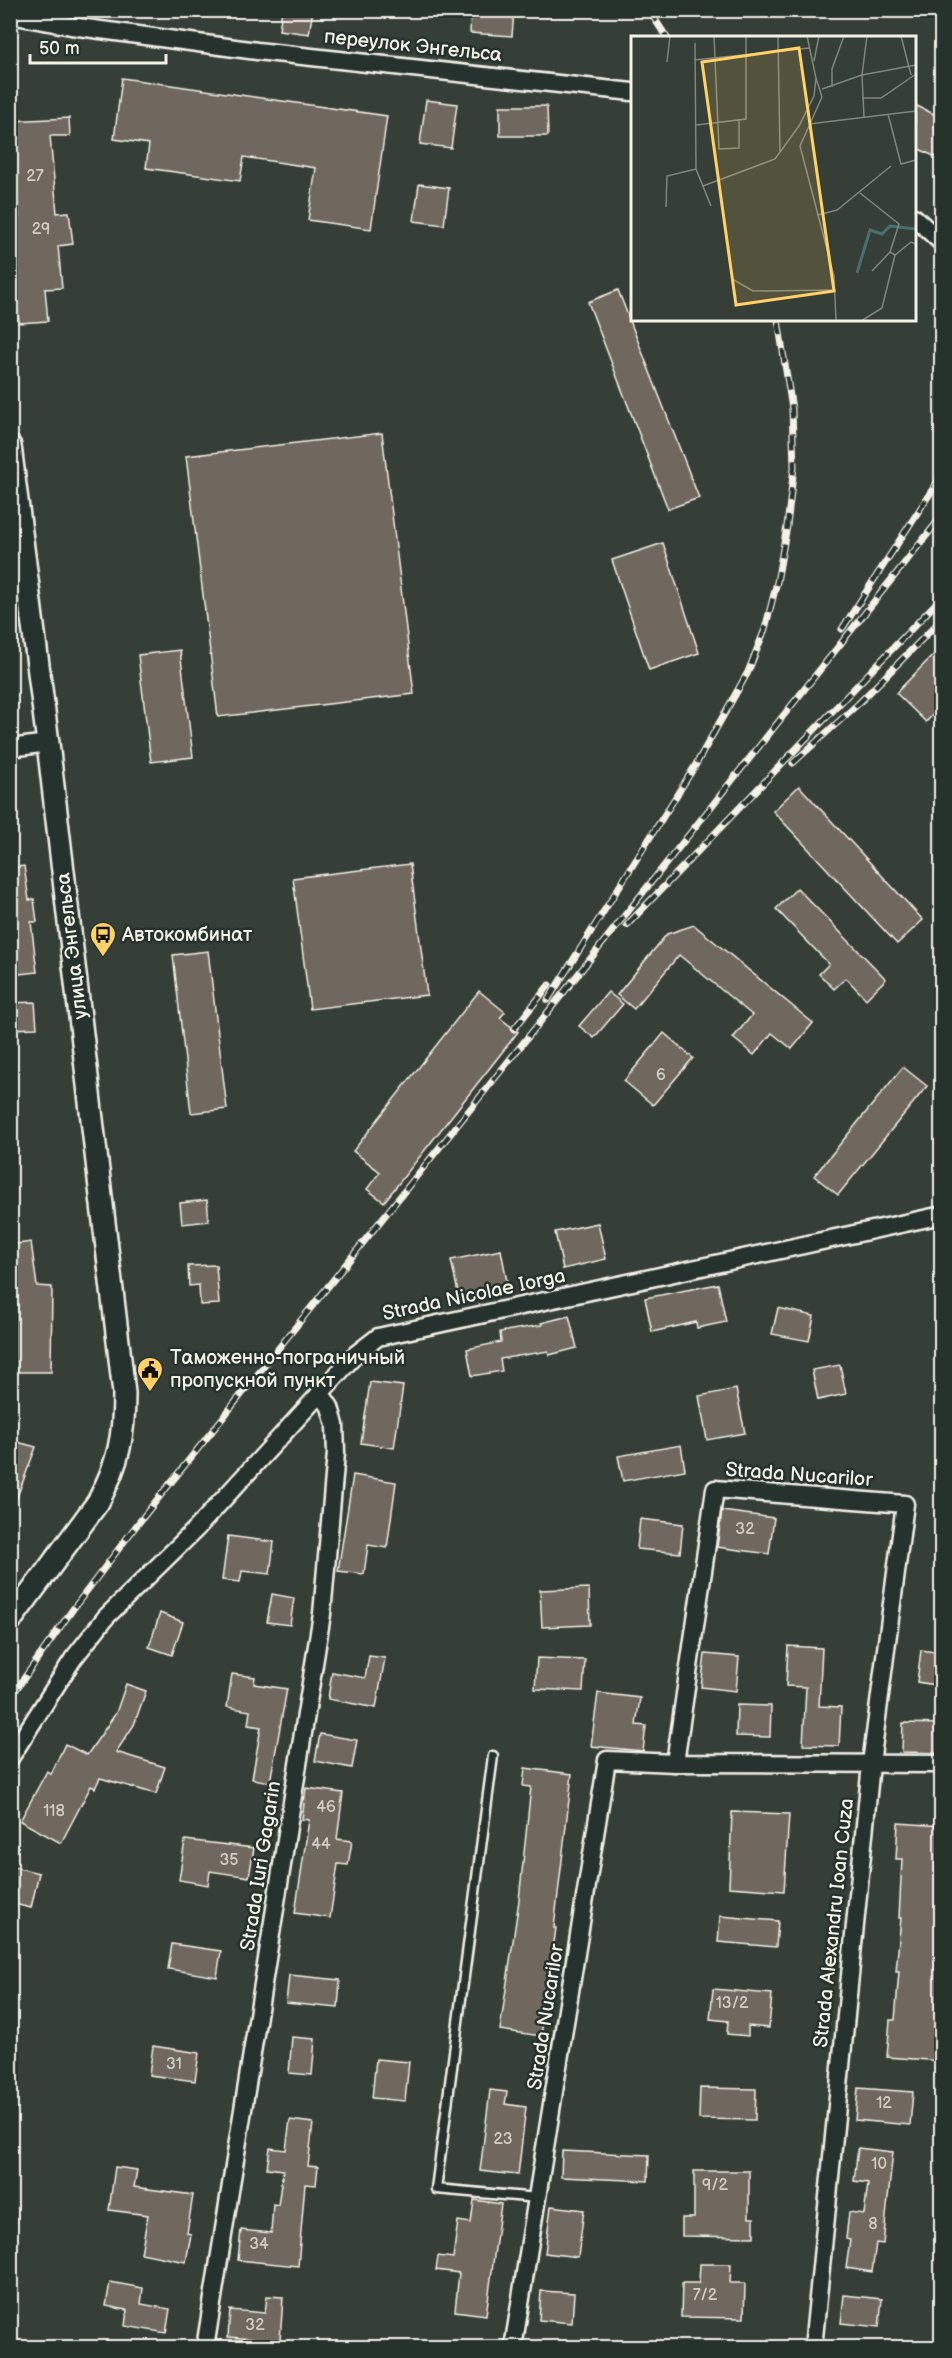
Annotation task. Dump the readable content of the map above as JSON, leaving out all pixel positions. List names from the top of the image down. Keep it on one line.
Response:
{"streets":{"street":["переулок Энгельса","улица Энгельса","Strada Nicolae Iorga","Strada Nucarilor","Strada Iuri Gagarin","Strada Alexandru Ioan Cuza"]},"crossings":[["Strada Nicolae Iorga","Strada Iuri Gagarin"],["Strada Nucarilor","Strada Alexandru Ioan Cuza"]],"places":{"bus stop":["Автокомбинат"],"public building":["Таможенно-пограничный пропускной пункт"]},"house_numbers":["27","29","6","32","46","118","44","35","13/2","31","12","23","10","9/2","8","34","7/2","32"],"scale_bar":"50 m"}
